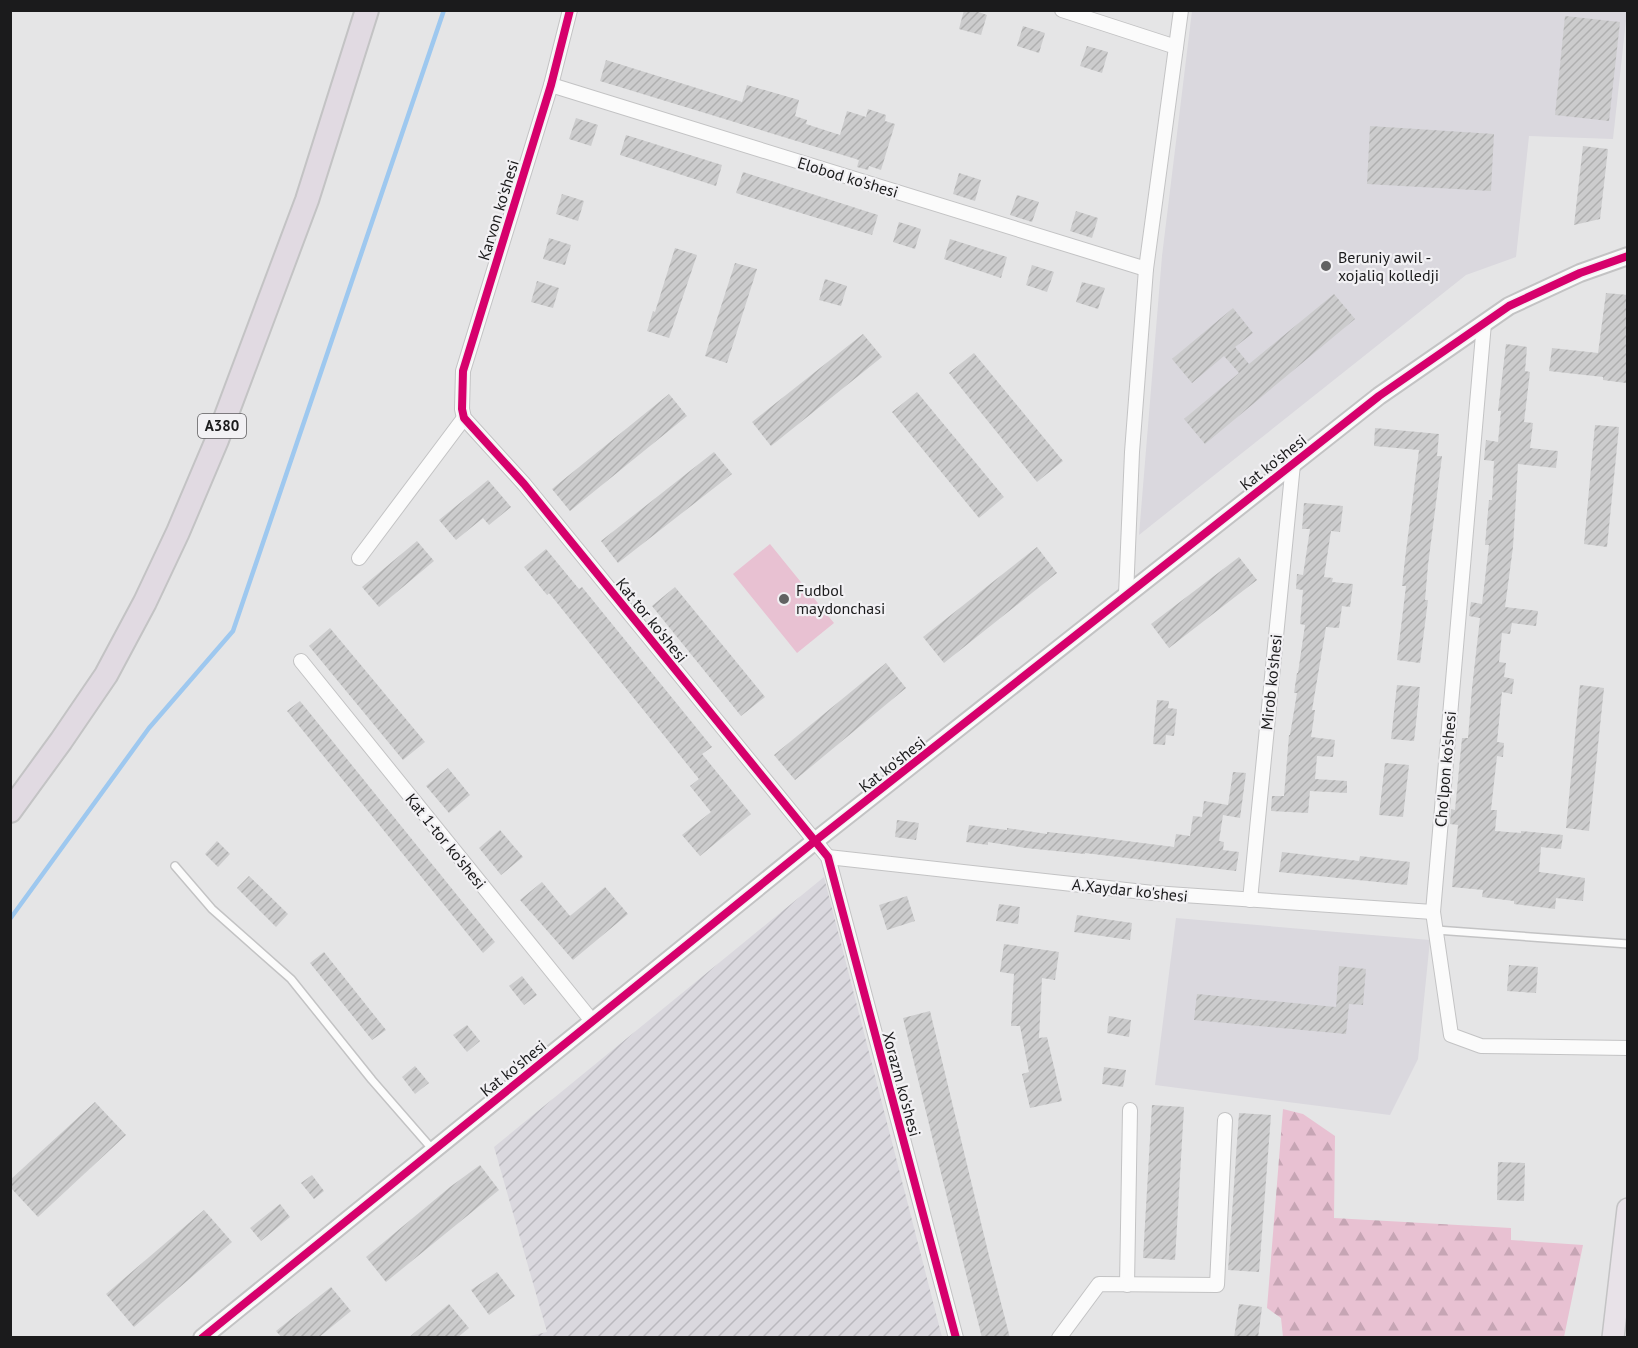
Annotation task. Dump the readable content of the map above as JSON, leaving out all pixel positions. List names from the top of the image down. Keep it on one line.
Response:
{"streets":{"highway":["A380"],"street":["Elobod ko'shesi","Karvon ko'shesi","Kat ko'shesi","Kat tor ko'shesi","Mirob ko'shesi","Cho'lpon ko'shesi","Kat 1-tor ko'shesi","A.Xaydar ko'shesi","Xorazm ko'shesi"]},"crossings":[["Elobod ko'shesi","Karvon ko'shesi"],["Karvon ko'shesi","Kat tor ko'shesi"],["Kat ko'shesi","Kat tor ko'shesi"],["Kat ko'shesi","Mirob ko'shesi"],["Kat ko'shesi","Cho'lpon ko'shesi"],["Kat ko'shesi","Kat 1-tor ko'shesi"],["Kat ko'shesi","Xorazm ko'shesi"],["Kat tor ko'shesi","Xorazm ko'shesi"],["Mirob ko'shesi","A.Xaydar ko'shesi"],["Cho'lpon ko'shesi","A.Xaydar ko'shesi"],["A.Xaydar ko'shesi","Xorazm ko'shesi"]],"places":["Beruniy awil - xojaliq kolledji","Fudbol maydonchasi"]}
